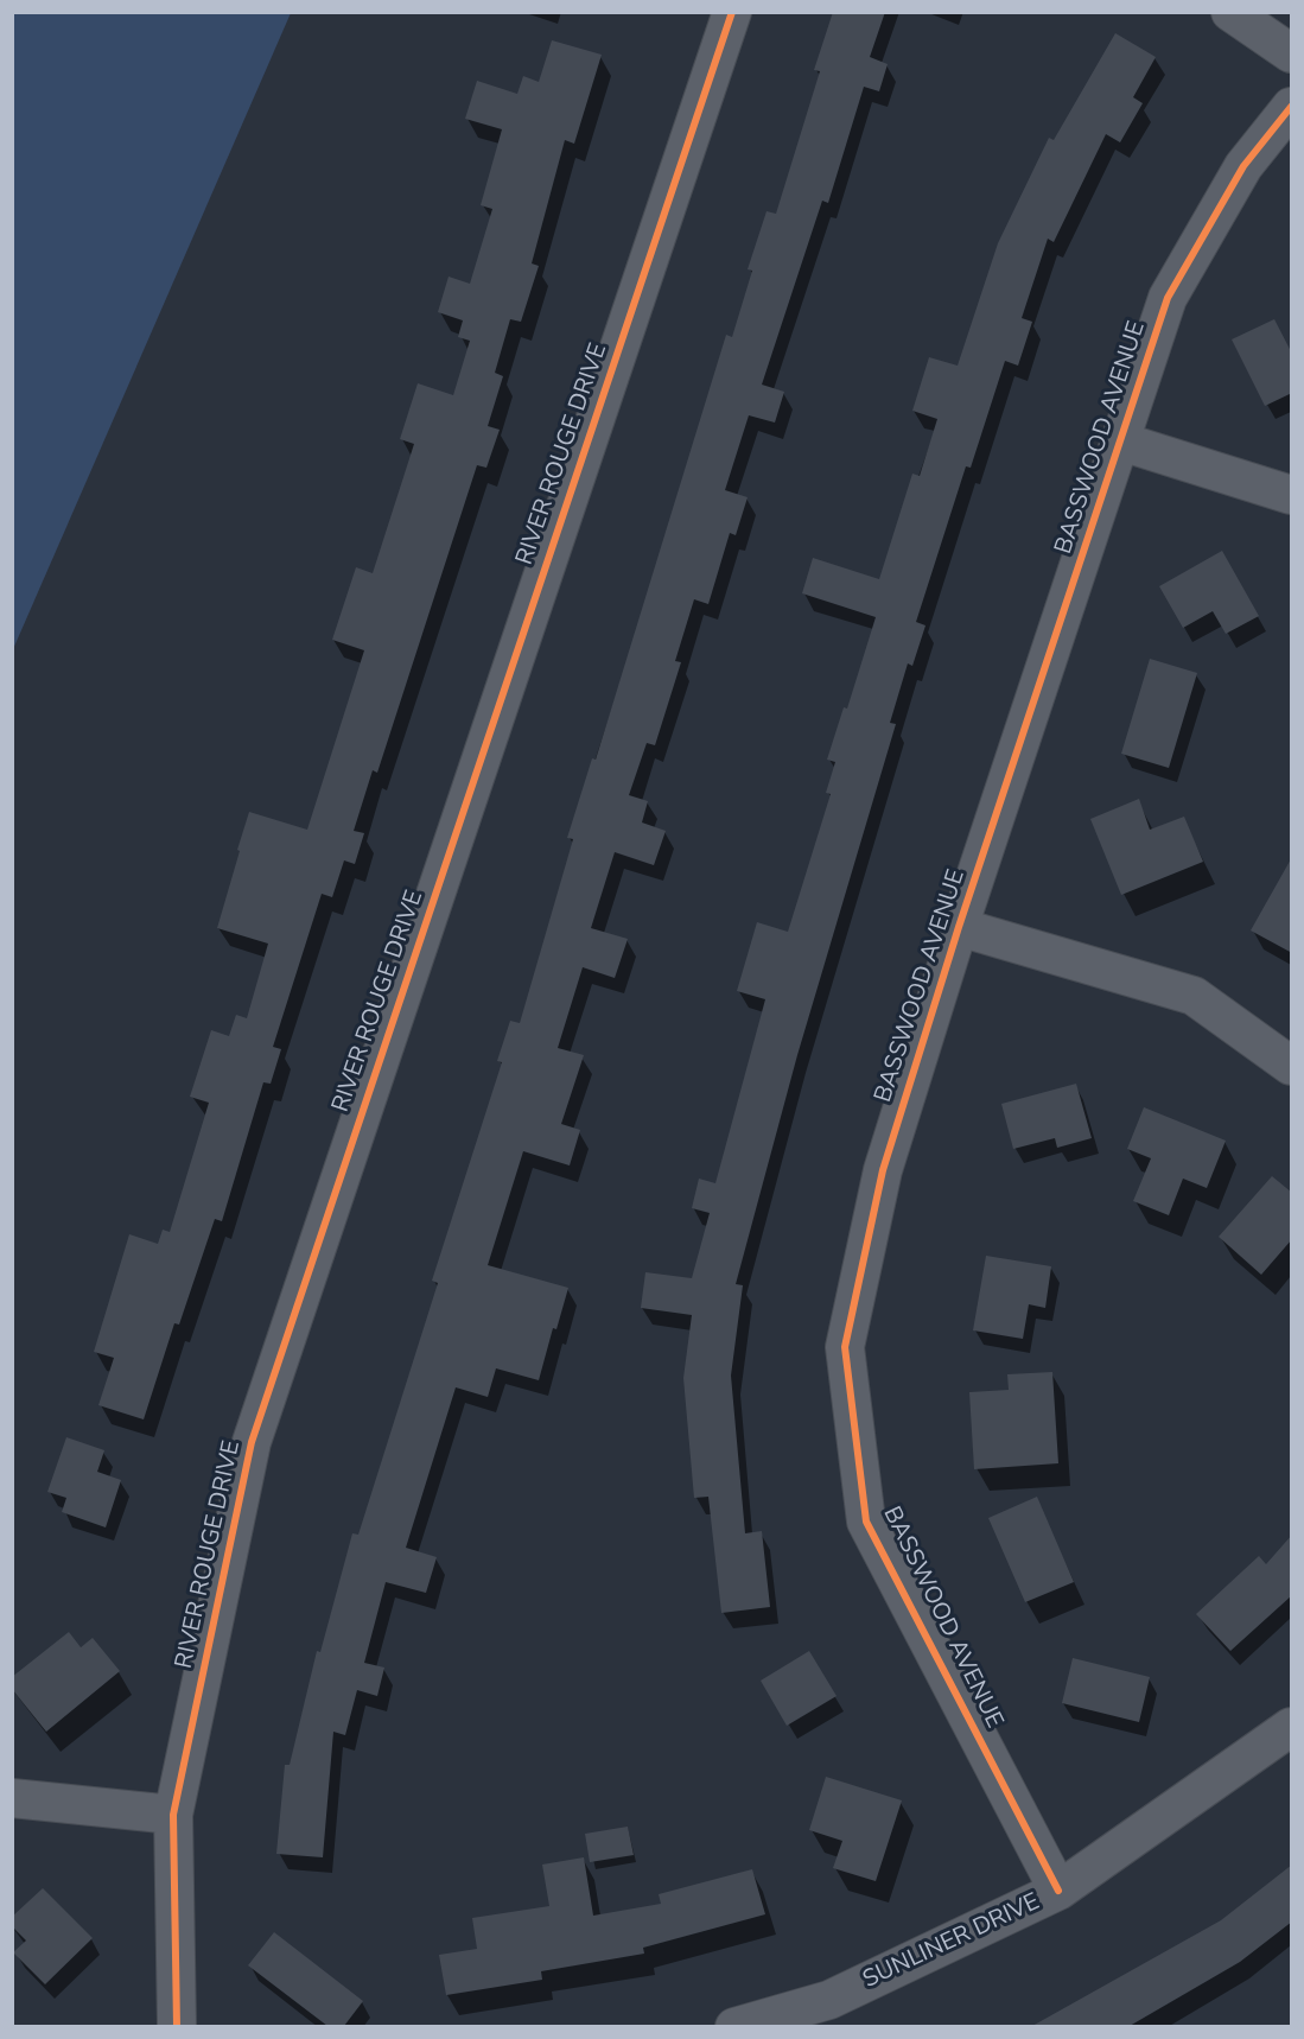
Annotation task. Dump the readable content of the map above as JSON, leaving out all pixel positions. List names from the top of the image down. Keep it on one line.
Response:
{"streets":{"street":["BASSWOOD AVENUE","RIVER ROUGE DRIVE","SUNLINER DRIVE"]},"crossings":[["BASSWOOD AVENUE","SUNLINER DRIVE"]]}
